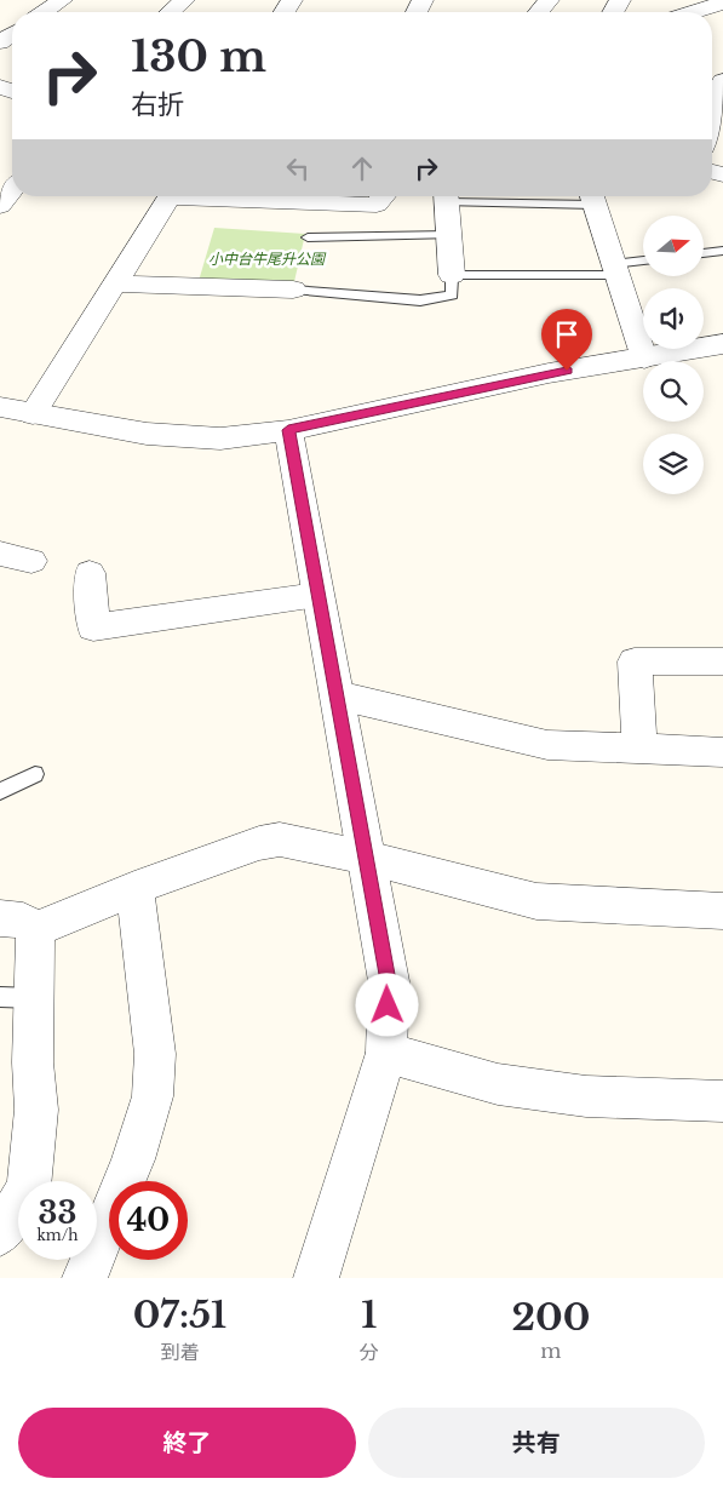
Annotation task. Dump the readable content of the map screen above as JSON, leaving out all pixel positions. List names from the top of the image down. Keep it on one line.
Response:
{"parks":["小中台牛尾升公園"],"north":"right","page":{"turn":["130 m","右折"],"speed":"33 km/h","limit":"40","eta":["07:51","到着","1","分","200","m"],"buttons":["終了","共有"]}}
